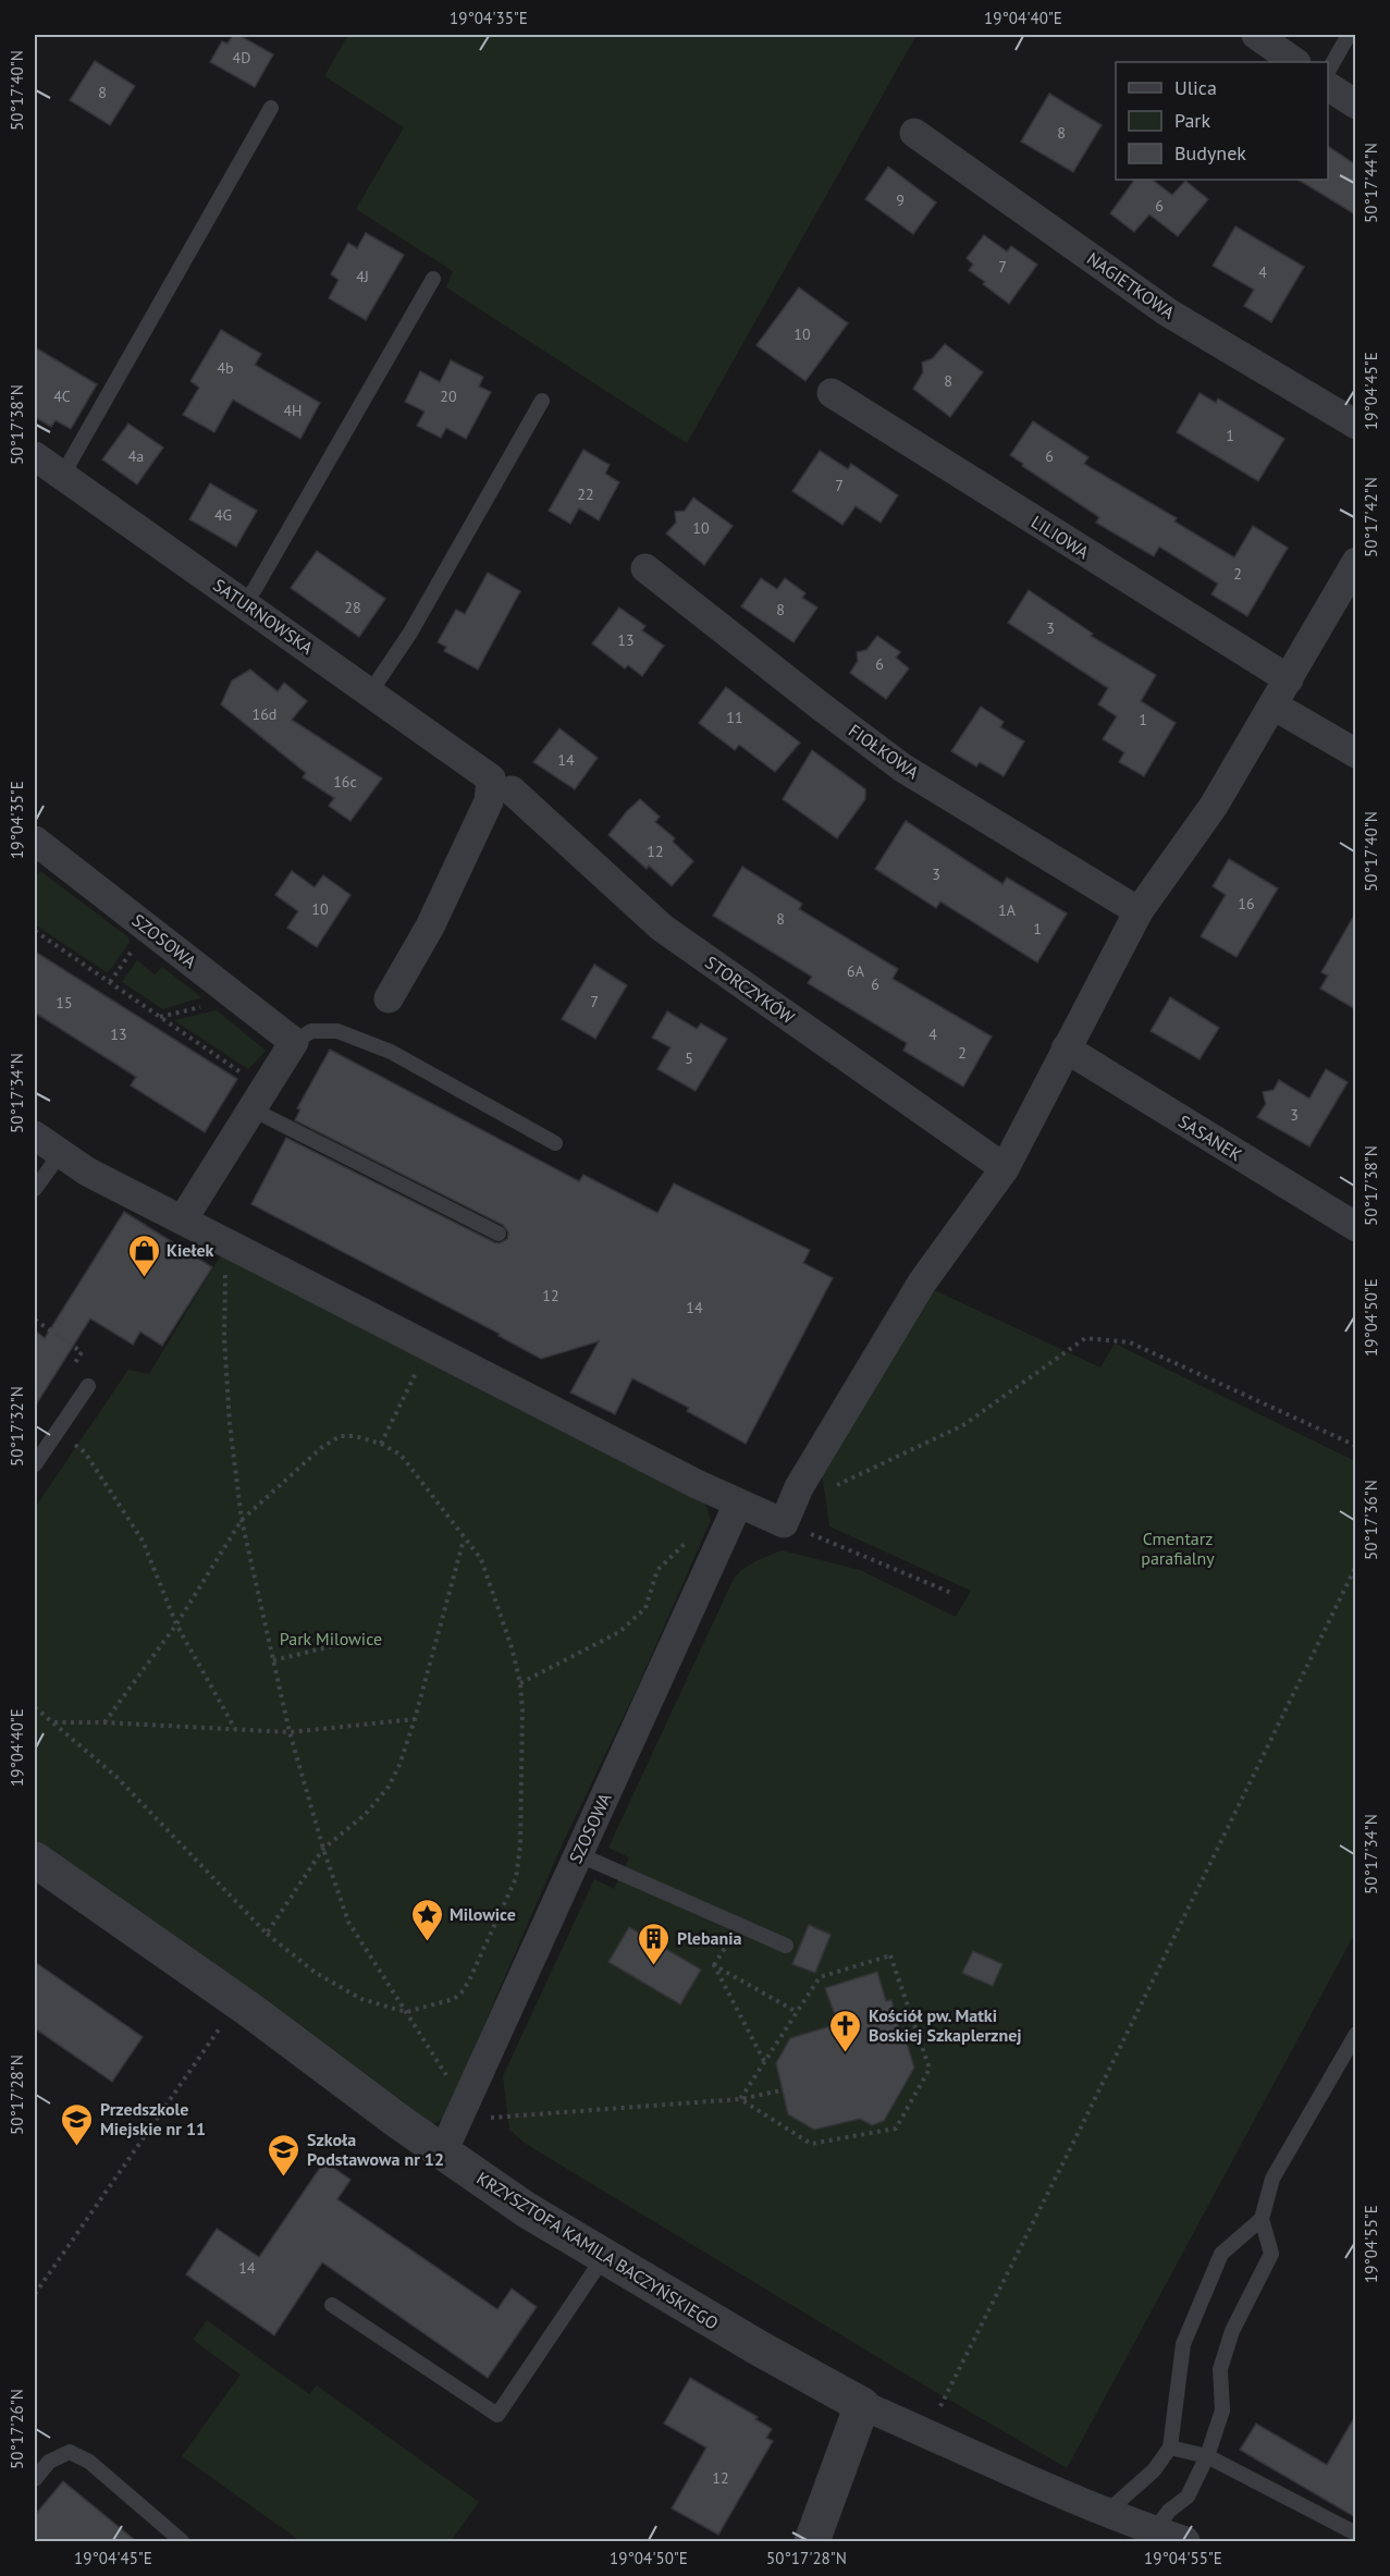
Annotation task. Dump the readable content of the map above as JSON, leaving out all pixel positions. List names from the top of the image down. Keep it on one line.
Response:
{"streets":{"street":["NAGIETKOWA","LILIOWA","SATURNOWSKA","FIOŁKOWA","SZOSOWA","STORCZYKÓW","SASANEK","KRZYSZTOFA KAMILA BACZYŃSKIEGO"]},"crossings":[["SATURNOWSKA","STORCZYKÓW"],["SZOSOWA","KRZYSZTOFA KAMILA BACZYŃSKIEGO"]],"parks":["Cmentarz parafialny","Park Milowice"],"places":{"shop":["Kiełek"],"place":["Milowice"],"building":["Plebania"],"church":["Kościół pw. Matki Boskiej Szkaplerznej"],"school or university":["Przedszkole Miejskie nr 11","Szkoła Podstawowa nr 12"]},"house_numbers":["4D","8","8","9","6","7","4","4J","10","4b","8","4C","20","4H","1","4a","6","7","22","4G","10","2","28","8","3","13","6","16d","11","1","14","16c","12","3","16","10","1A","8","1","6A","6","7","15","13","4","2","5","3","12","14","14","12"],"legend":["Ulica","Park","Budynek"],"coordinates":["19°04'35\"E","19°04'40\"E","50°17'40\"N","50°17'44\"N","19°04'45\"E","50°17'38\"N","50°17'42\"N","50°17'34\"N","19°04'50\"E","50°17'32\"N","50°17'36\"N","50°17'28\"N","19°04'55\"E","50°17'26\"N"]}
